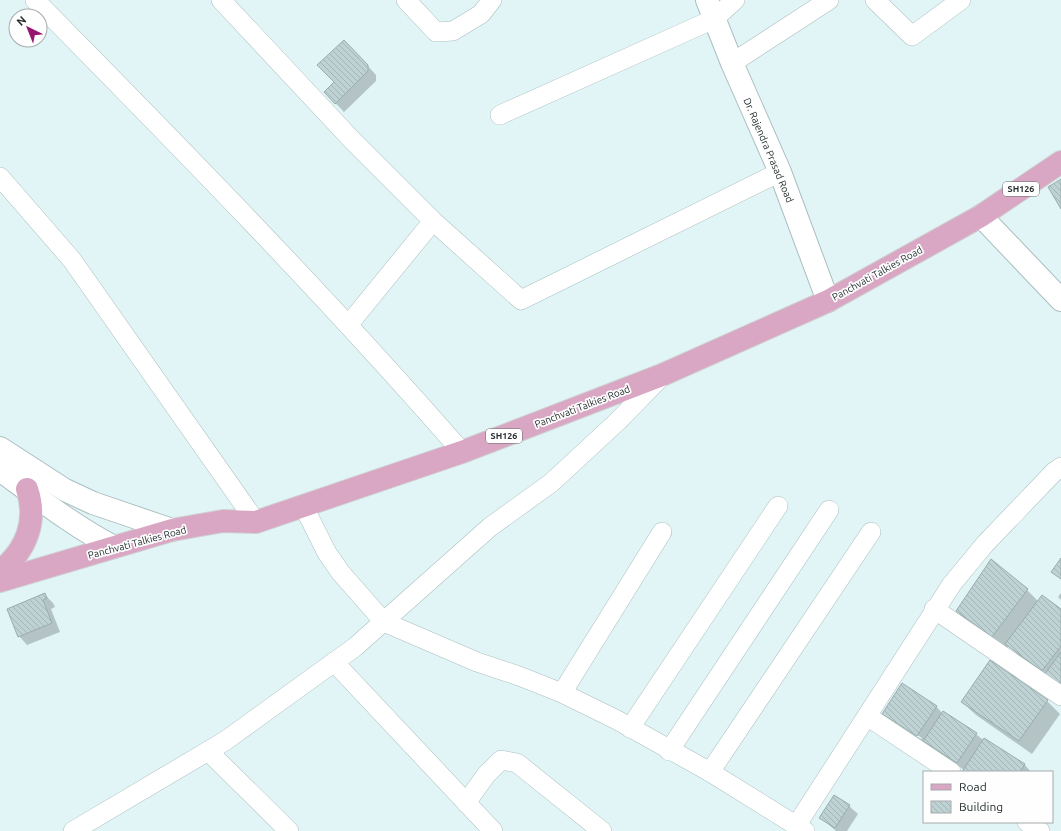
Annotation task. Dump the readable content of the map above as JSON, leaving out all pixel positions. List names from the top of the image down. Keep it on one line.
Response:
{"streets":{"main road":["Dr. Rajendra Prasad Road","SH126","Panchvati Talkies Road"]},"crossings":[["Dr. Rajendra Prasad Road","Panchvati Talkies Road"],["SH126","Panchvati Talkies Road"]],"legend":["Road","Building"],"north":"top left"}
